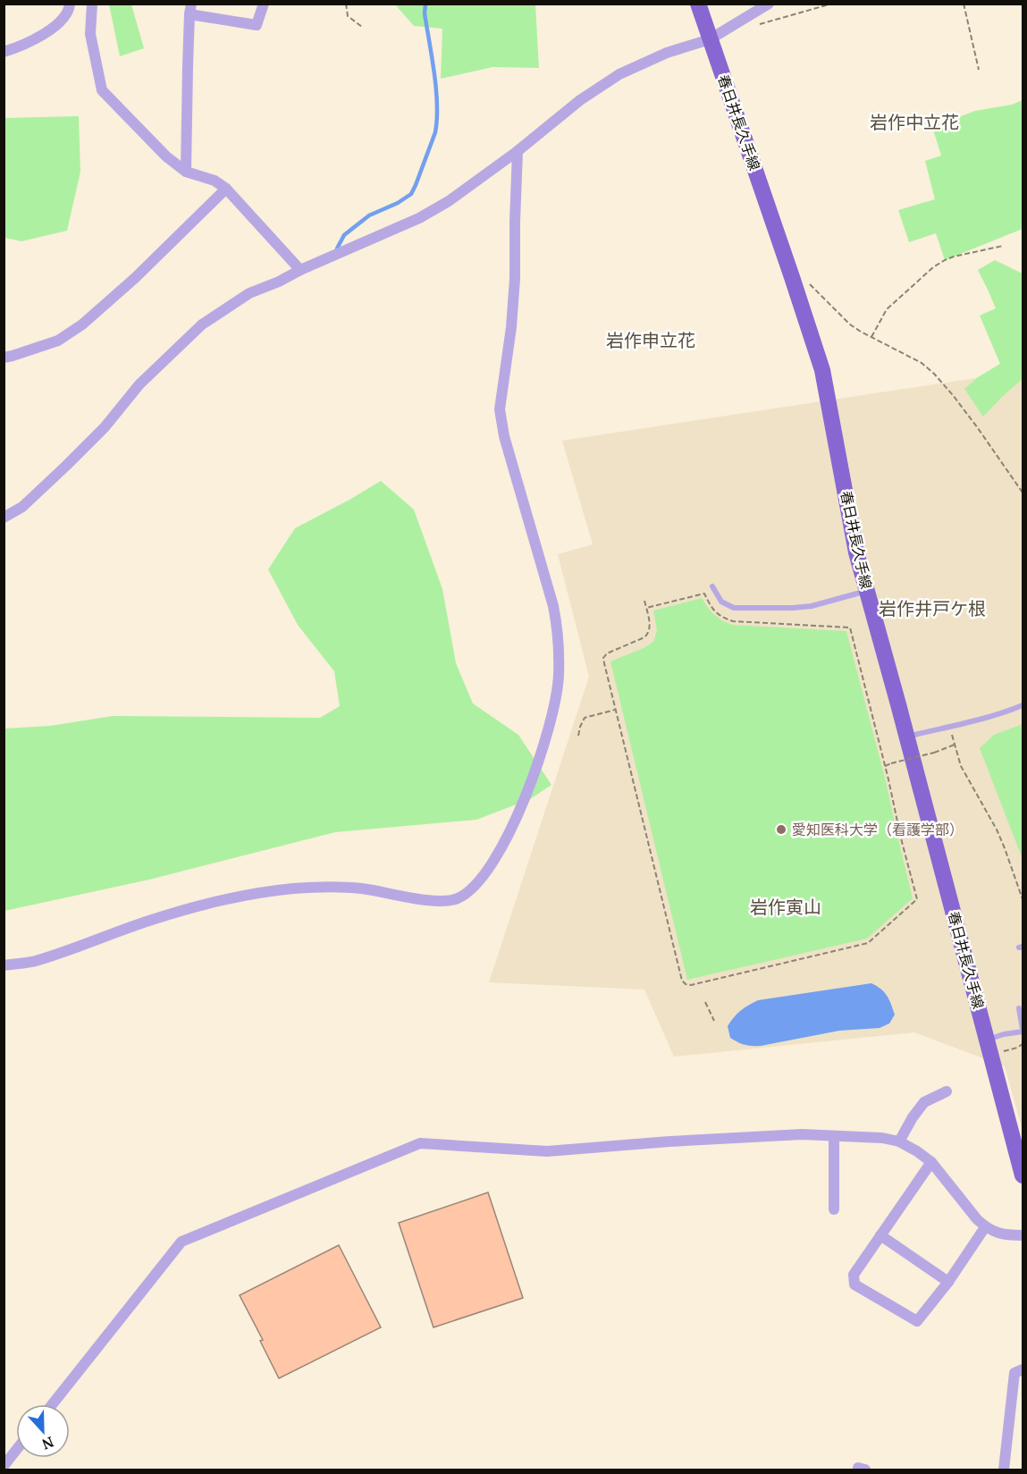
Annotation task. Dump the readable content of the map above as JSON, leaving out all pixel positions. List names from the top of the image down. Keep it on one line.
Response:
{"streets":{"main road":["春日井長久手線"]},"districts":["岩作中立花","岩作申立花","岩作井戸ケ根","岩作寅山"],"places":["愛知医科大学（看護学部）"],"north":"bottom"}
